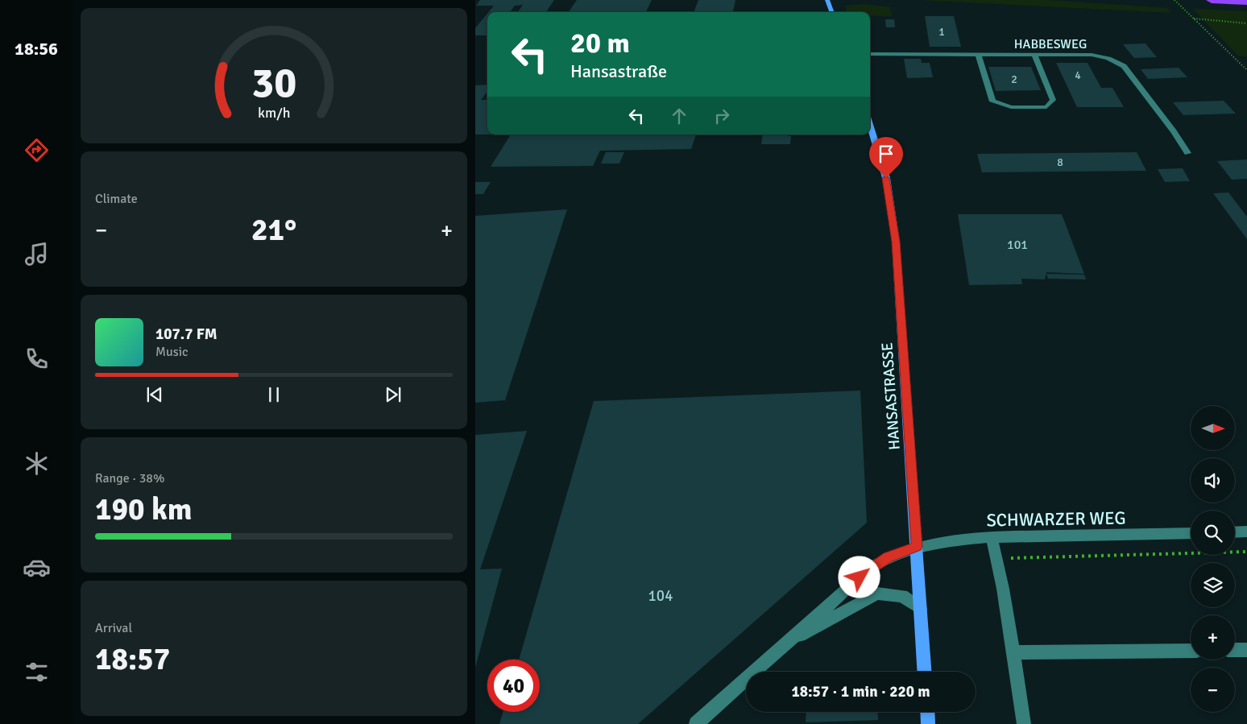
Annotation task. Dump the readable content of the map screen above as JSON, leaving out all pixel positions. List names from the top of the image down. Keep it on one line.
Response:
{"streets":{"main road":["HANSASTRASSE"],"street":["HABBESWEG","SCHWARZER WEG"]},"crossings":[["HANSASTRASSE","SCHWARZER WEG"]],"house_numbers":["1","4","2","8","101","104"],"north":"right","page":{"tabs":"18:56","turn":["20 m","Hansastraße"],"tile":["Climate",["Range · 38%","190 km"],["Arrival","18:57"]],"heat":["−","21°","+"],"song":["107.7 FM","Music"],"map_buttons":["+","−"],"limit":"40","trip":"18:57 · 1 min · 220 m","gauge":["30","km/h"]}}
